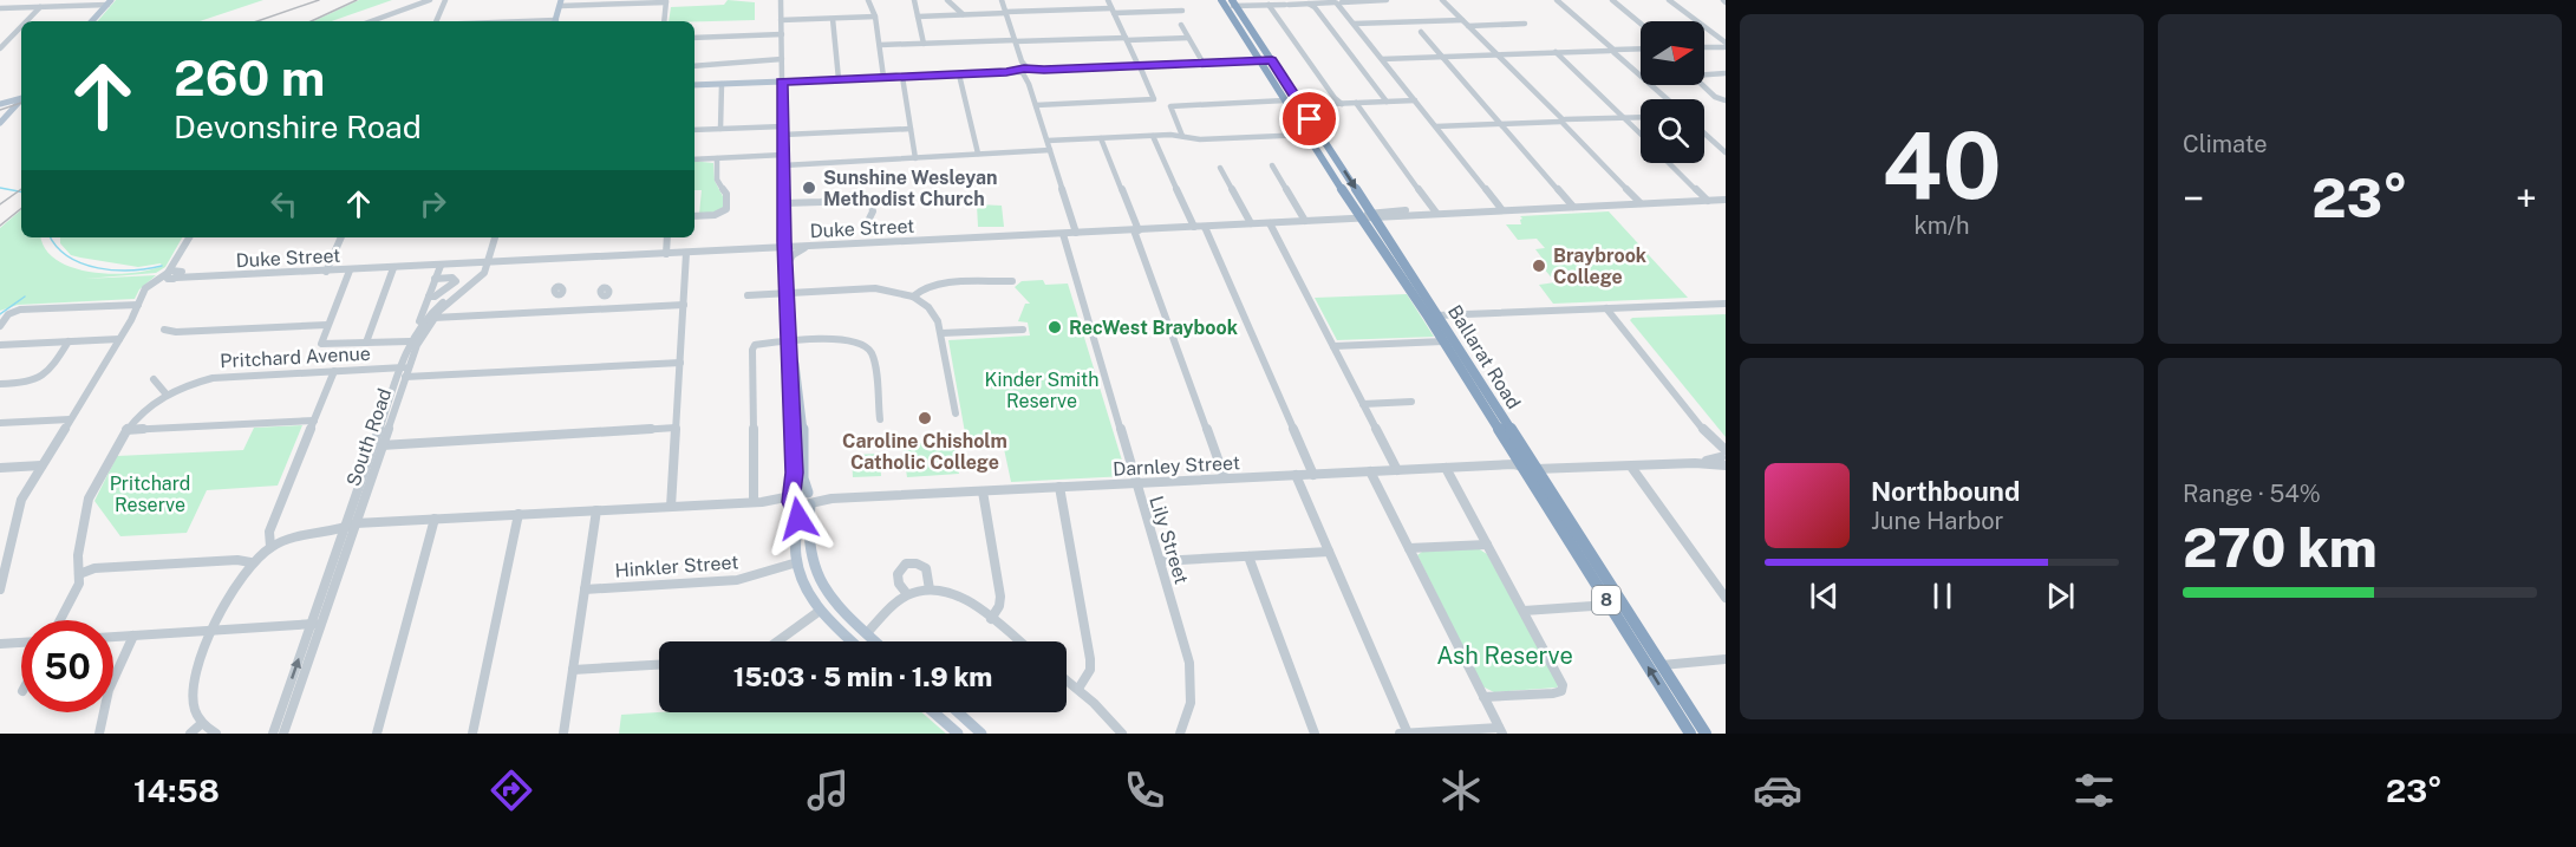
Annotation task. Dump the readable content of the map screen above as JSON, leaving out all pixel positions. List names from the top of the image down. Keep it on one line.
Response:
{"streets":{"highway":["Ballarat Road","8"],"main road":["Hinkler Street"],"street":["Duke Street","Pritchard Avenue","South Road","Darnley Street","Lily Street"]},"crossings":[["Duke Street","Ballarat Road"],["Duke Street","South Road"],["Duke Street","Lily Street"],["Pritchard Avenue","South Road"],["Ballarat Road","Darnley Street"],["Darnley Street","Lily Street"]],"parks":["Kinder Smith Reserve","Pritchard Reserve","Ash Reserve"],"places":["Sunshine Wesleyan Methodist Church","Braybrook College","RecWest Braybook","Caroline Chisholm Catholic College"],"north":"right","page":{"tile":[["40","km/h"],"Climate",["Range · 54%","270 km"]],"turn":["260 m","Devonshire Road"],"heat":["−","23°","+"],"song":["Northbound","June Harbor"],"limit":"50","trip":"15:03 · 5 min · 1.9 km","tabs":["14:58","23°"]}}
